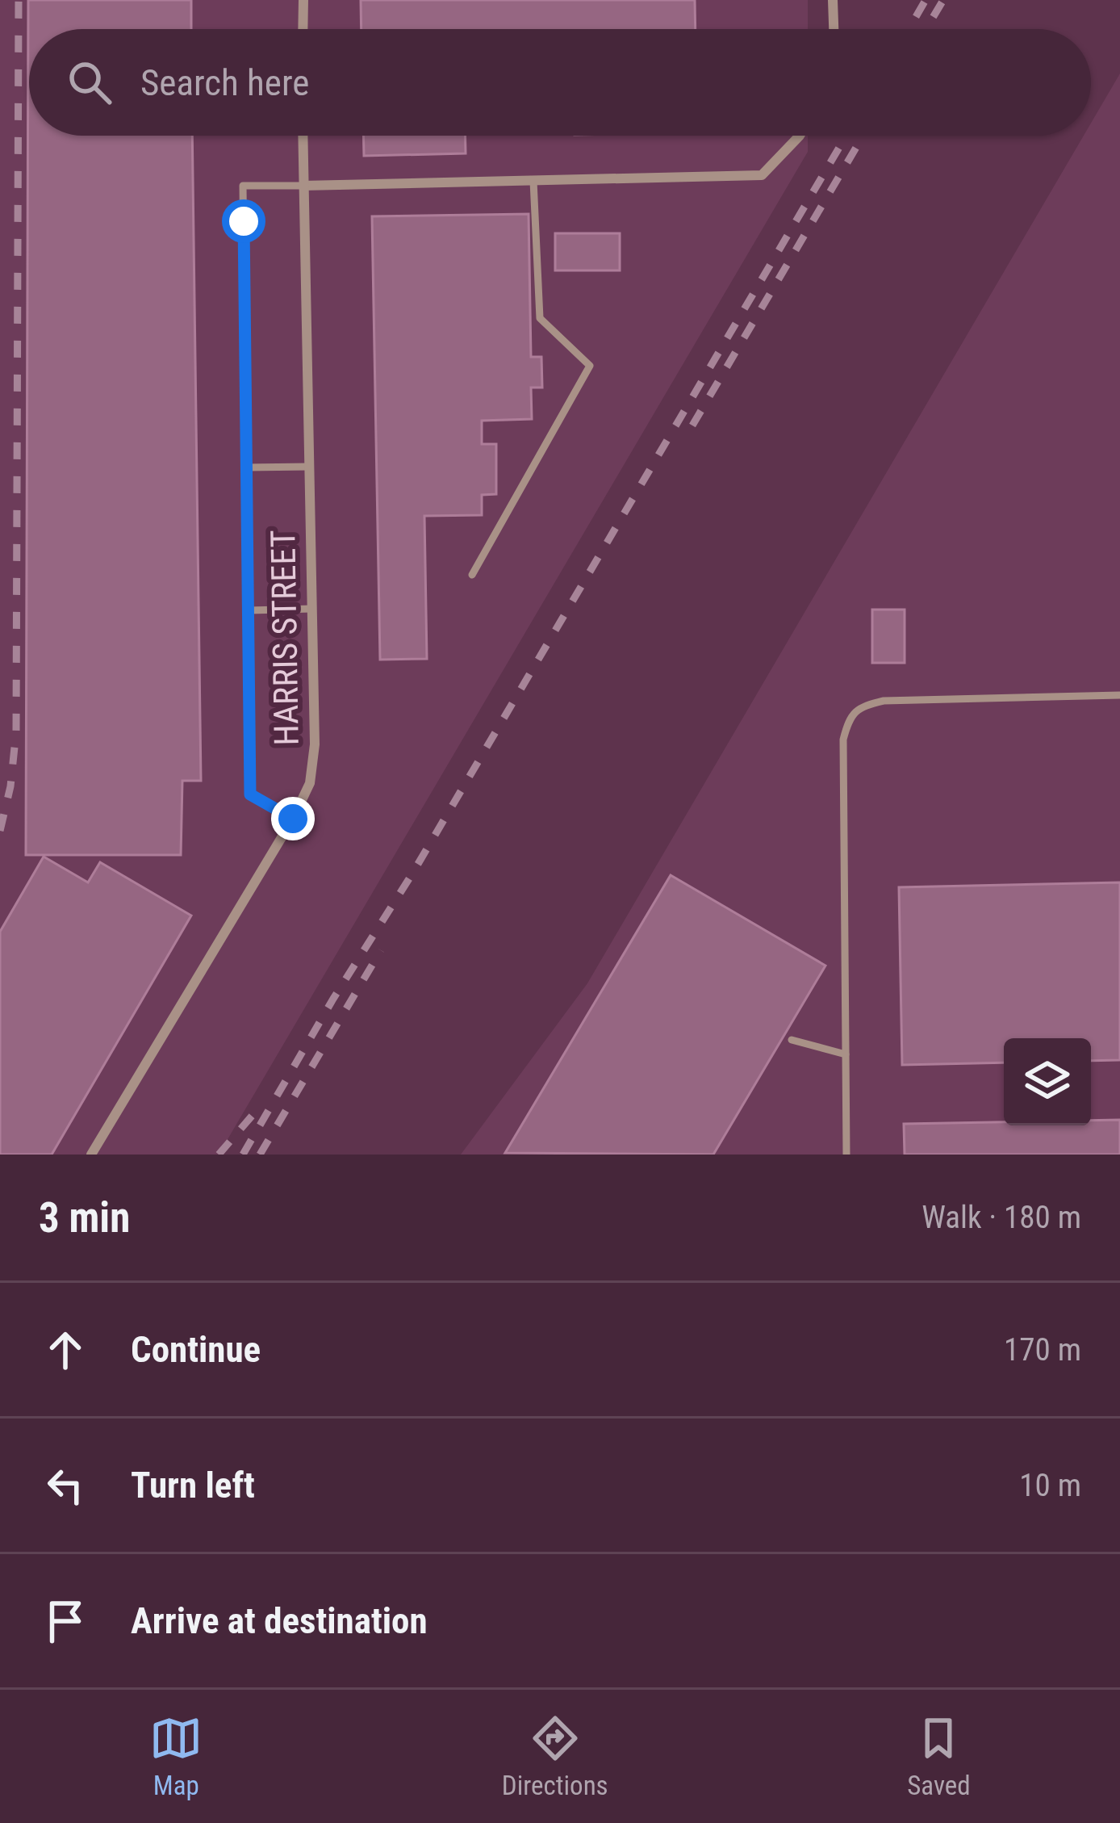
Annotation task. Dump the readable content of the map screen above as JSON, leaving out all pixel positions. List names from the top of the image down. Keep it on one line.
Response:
{"streets":{"street":["HARRIS STREET"]},"page":{"search":"Search here","heading":["3 min","Walk · 180 m"],"list":[["Continue","170 m"],["Turn left","10 m"],"Arrive at destination"],"nav":["Map","Directions","Saved"]}}
